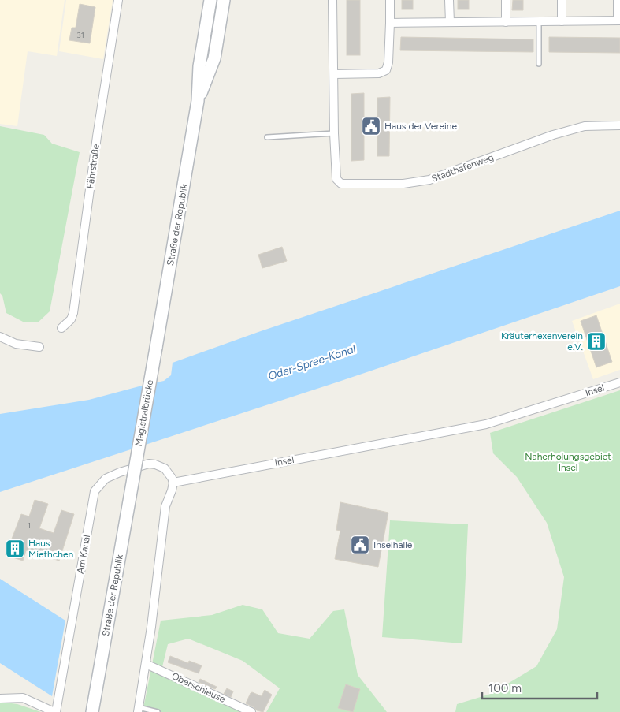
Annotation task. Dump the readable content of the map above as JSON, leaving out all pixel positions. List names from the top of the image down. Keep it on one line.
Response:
{"streets":{"main road":["Straße der Republik","Magistralbrücke"],"street":["Fährstraße","Stadthafenweg","Insel","Am Kanal","Oberschleuse"]},"crossings":[["Straße der Republik","Magistralbrücke"],["Insel","Am Kanal"]],"water":["Oder-Spree-Kanal"],"parks":["Naherholungsgebiet Insel"],"places":{"public building":["Haus der Vereine","Inselhalle"],"building":["Kräuterhexenverein e.V.","Haus Miethchen"]},"house_numbers":["31","1"],"scale_bar":"100 m"}
